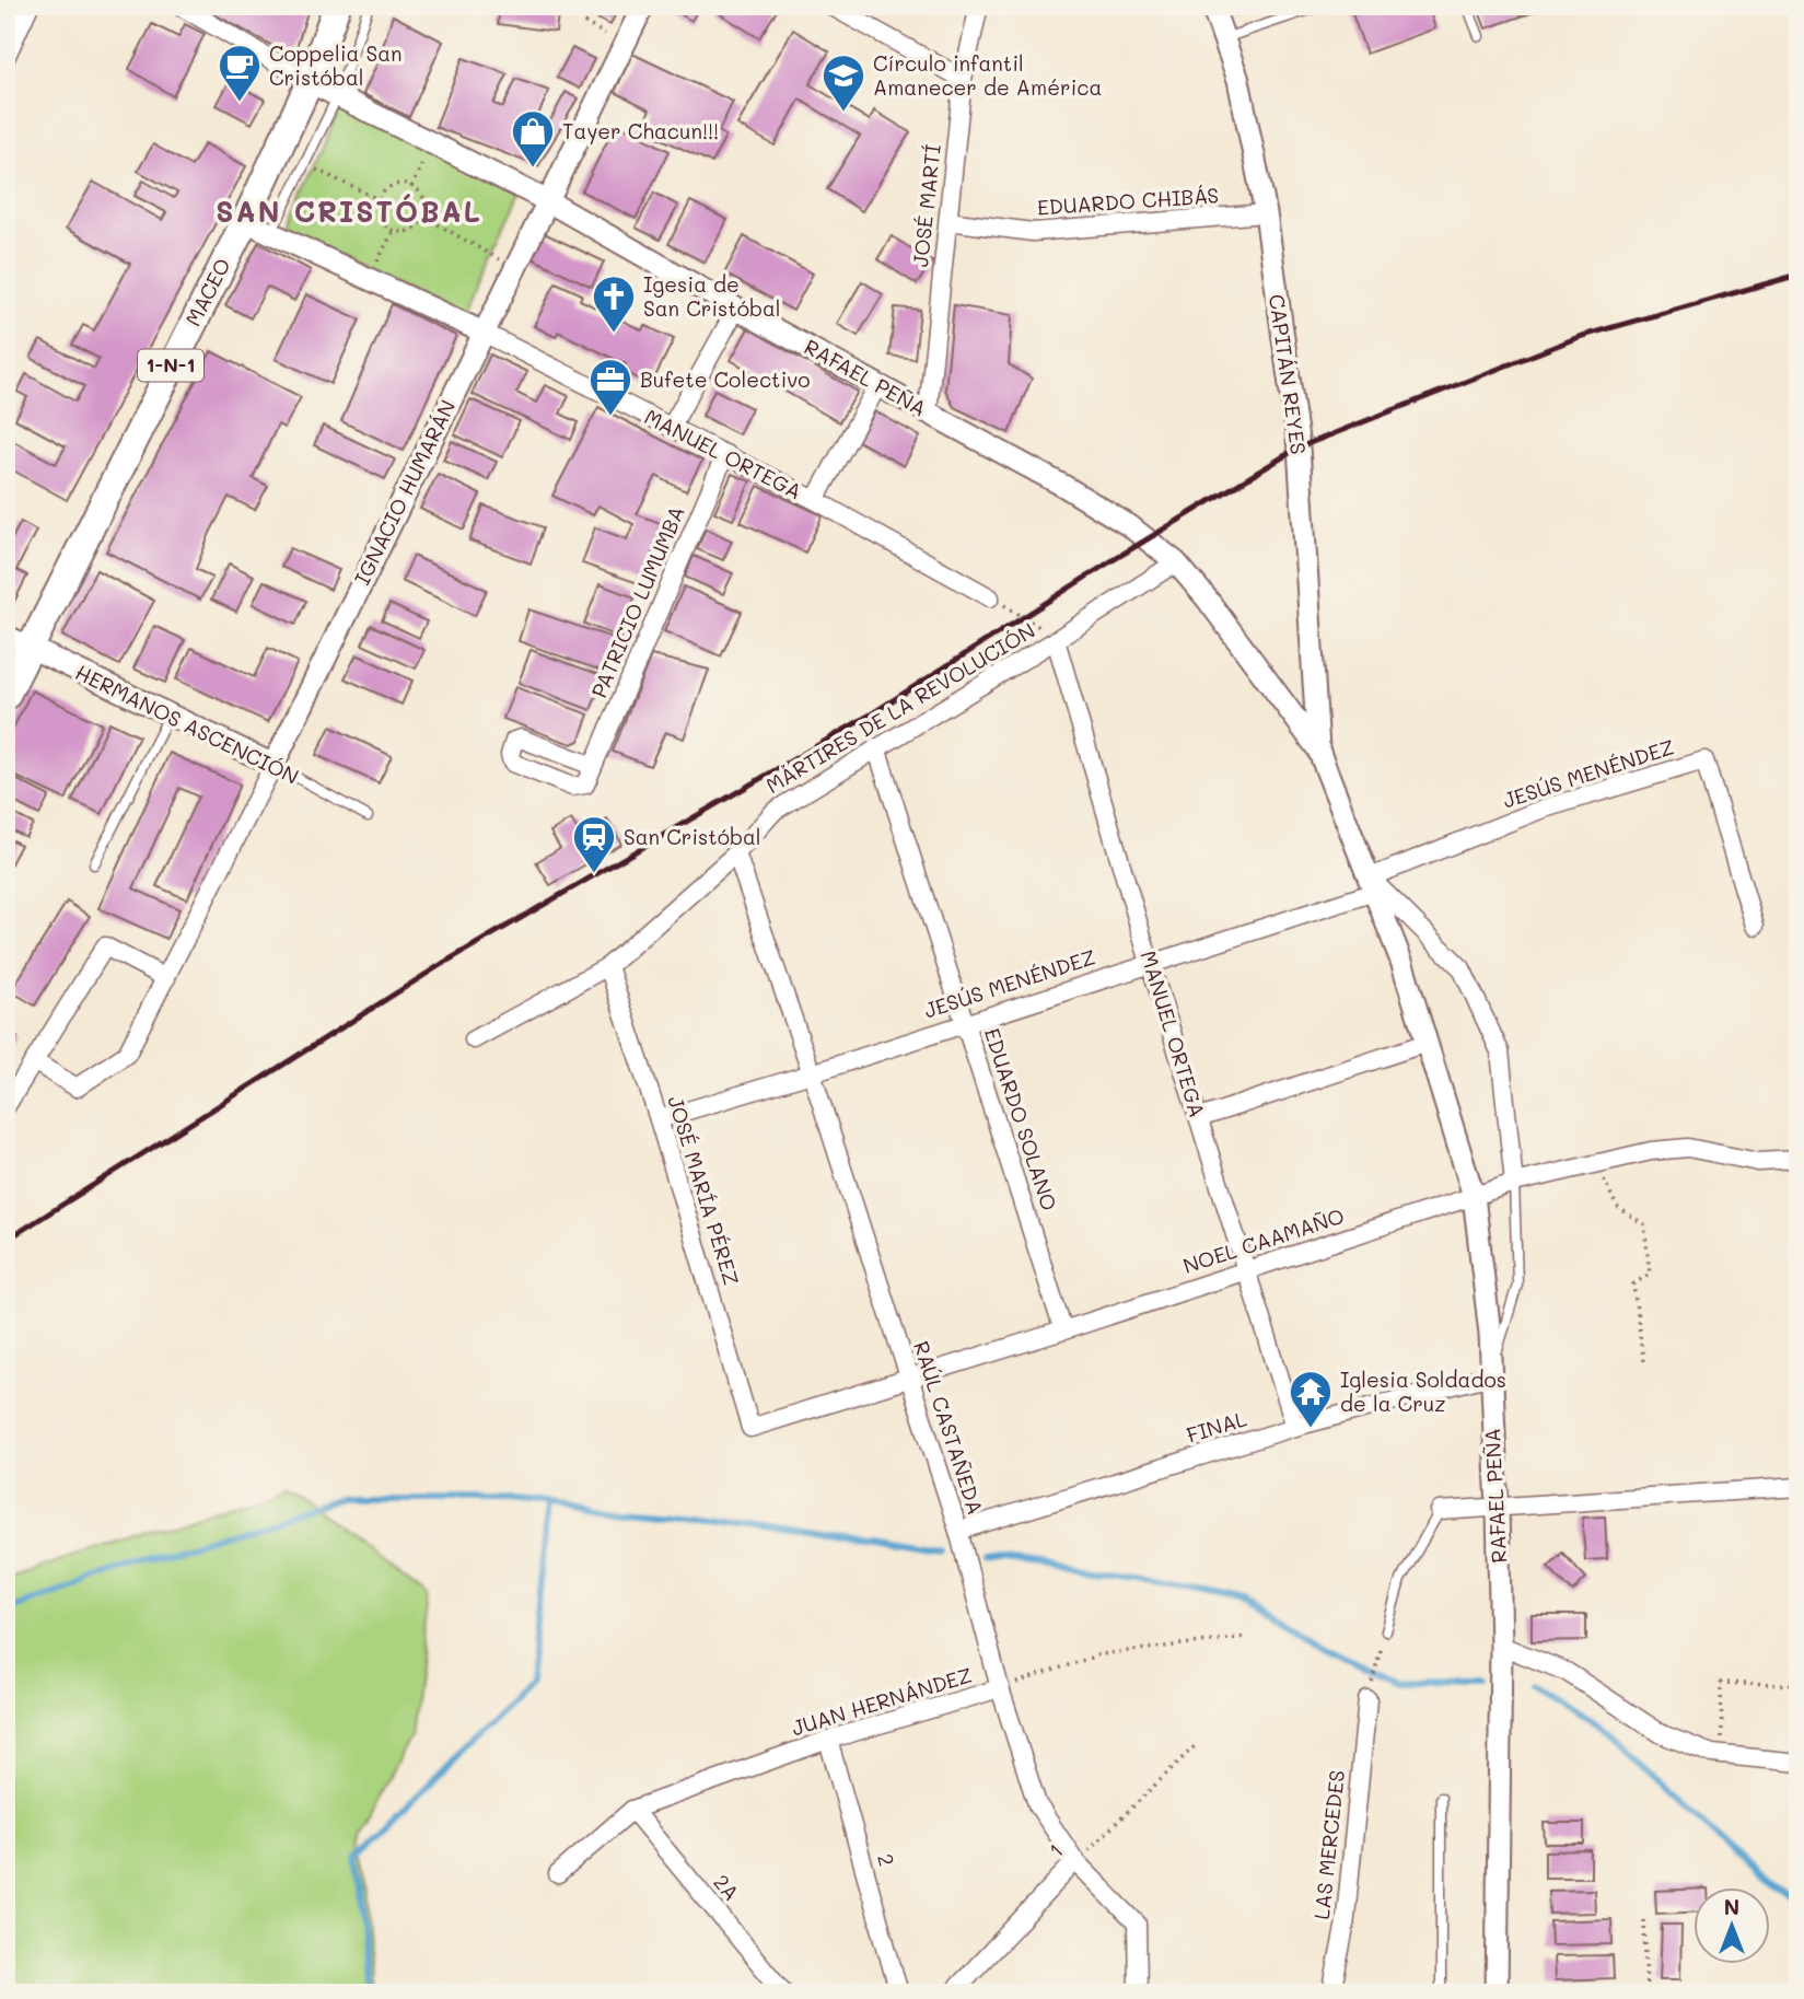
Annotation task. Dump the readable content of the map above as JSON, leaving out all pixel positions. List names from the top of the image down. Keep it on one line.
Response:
{"streets":{"main road":["MACEO","1-N-1"],"street":["EDUARDO CHIBÁS","JOSÉ MARTÍ","CAPITÁN REYES","RAFAEL PEÑA","MANUEL ORTEGA","IGNACIO HUMARÁN","PATRICIO LUMUMBA","MÁRTIRES DE LA REVOLUCIÓN","HERMANOS ASCENCIÓN","JESÚS MENÉNDEZ","EDUARDO SOLANO","JOSÉ MARÍA PÉREZ","NOEL CAAMAÑO","FINAL","RAÚL CASTAÑEDA","JUAN HERNÁNDEZ","LAS MERCEDES","1","2","2A"]},"crossings":[["EDUARDO CHIBÁS","JOSÉ MARTÍ"],["EDUARDO CHIBÁS","CAPITÁN REYES"],["JOSÉ MARTÍ","RAFAEL PEÑA"],["MACEO","RAFAEL PEÑA"],["MACEO","MANUEL ORTEGA"],["MACEO","HERMANOS ASCENCIÓN"],["CAPITÁN REYES","RAFAEL PEÑA"],["RAFAEL PEÑA","IGNACIO HUMARÁN"],["RAFAEL PEÑA","MÁRTIRES DE LA REVOLUCIÓN"],["RAFAEL PEÑA","JESÚS MENÉNDEZ"],["RAFAEL PEÑA","NOEL CAAMAÑO"],["RAFAEL PEÑA","FINAL"],["MANUEL ORTEGA","IGNACIO HUMARÁN"],["MANUEL ORTEGA","PATRICIO LUMUMBA"],["MANUEL ORTEGA","MÁRTIRES DE LA REVOLUCIÓN"],["MANUEL ORTEGA","JESÚS MENÉNDEZ"],["MANUEL ORTEGA","NOEL CAAMAÑO"],["MANUEL ORTEGA","FINAL"],["IGNACIO HUMARÁN","HERMANOS ASCENCIÓN"],["MÁRTIRES DE LA REVOLUCIÓN","EDUARDO SOLANO"],["MÁRTIRES DE LA REVOLUCIÓN","JOSÉ MARÍA PÉREZ"],["MÁRTIRES DE LA REVOLUCIÓN","RAÚL CASTAÑEDA"],["JESÚS MENÉNDEZ","EDUARDO SOLANO"],["JESÚS MENÉNDEZ","JOSÉ MARÍA PÉREZ"],["JESÚS MENÉNDEZ","RAÚL CASTAÑEDA"],["EDUARDO SOLANO","NOEL CAAMAÑO"],["JOSÉ MARÍA PÉREZ","NOEL CAAMAÑO"],["NOEL CAAMAÑO","RAÚL CASTAÑEDA"],["FINAL","RAÚL CASTAÑEDA"],["RAÚL CASTAÑEDA","JUAN HERNÁNDEZ"],["RAÚL CASTAÑEDA","1"],["JUAN HERNÁNDEZ","2"],["JUAN HERNÁNDEZ","2A"]],"districts":["SAN CRISTÓBAL"],"places":{"cafe":["Coppelia San Cristóbal"],"school or university":["Círculo infantil Amanecer de América"],"shop":["Tayer Chacun!!!"],"church":["Igesia de San Cristóbal"],"office":["Bufete Colectivo"],"station":["San Cristóbal"],"temple":["Iglesia Soldados de la Cruz"]},"north":"top"}
